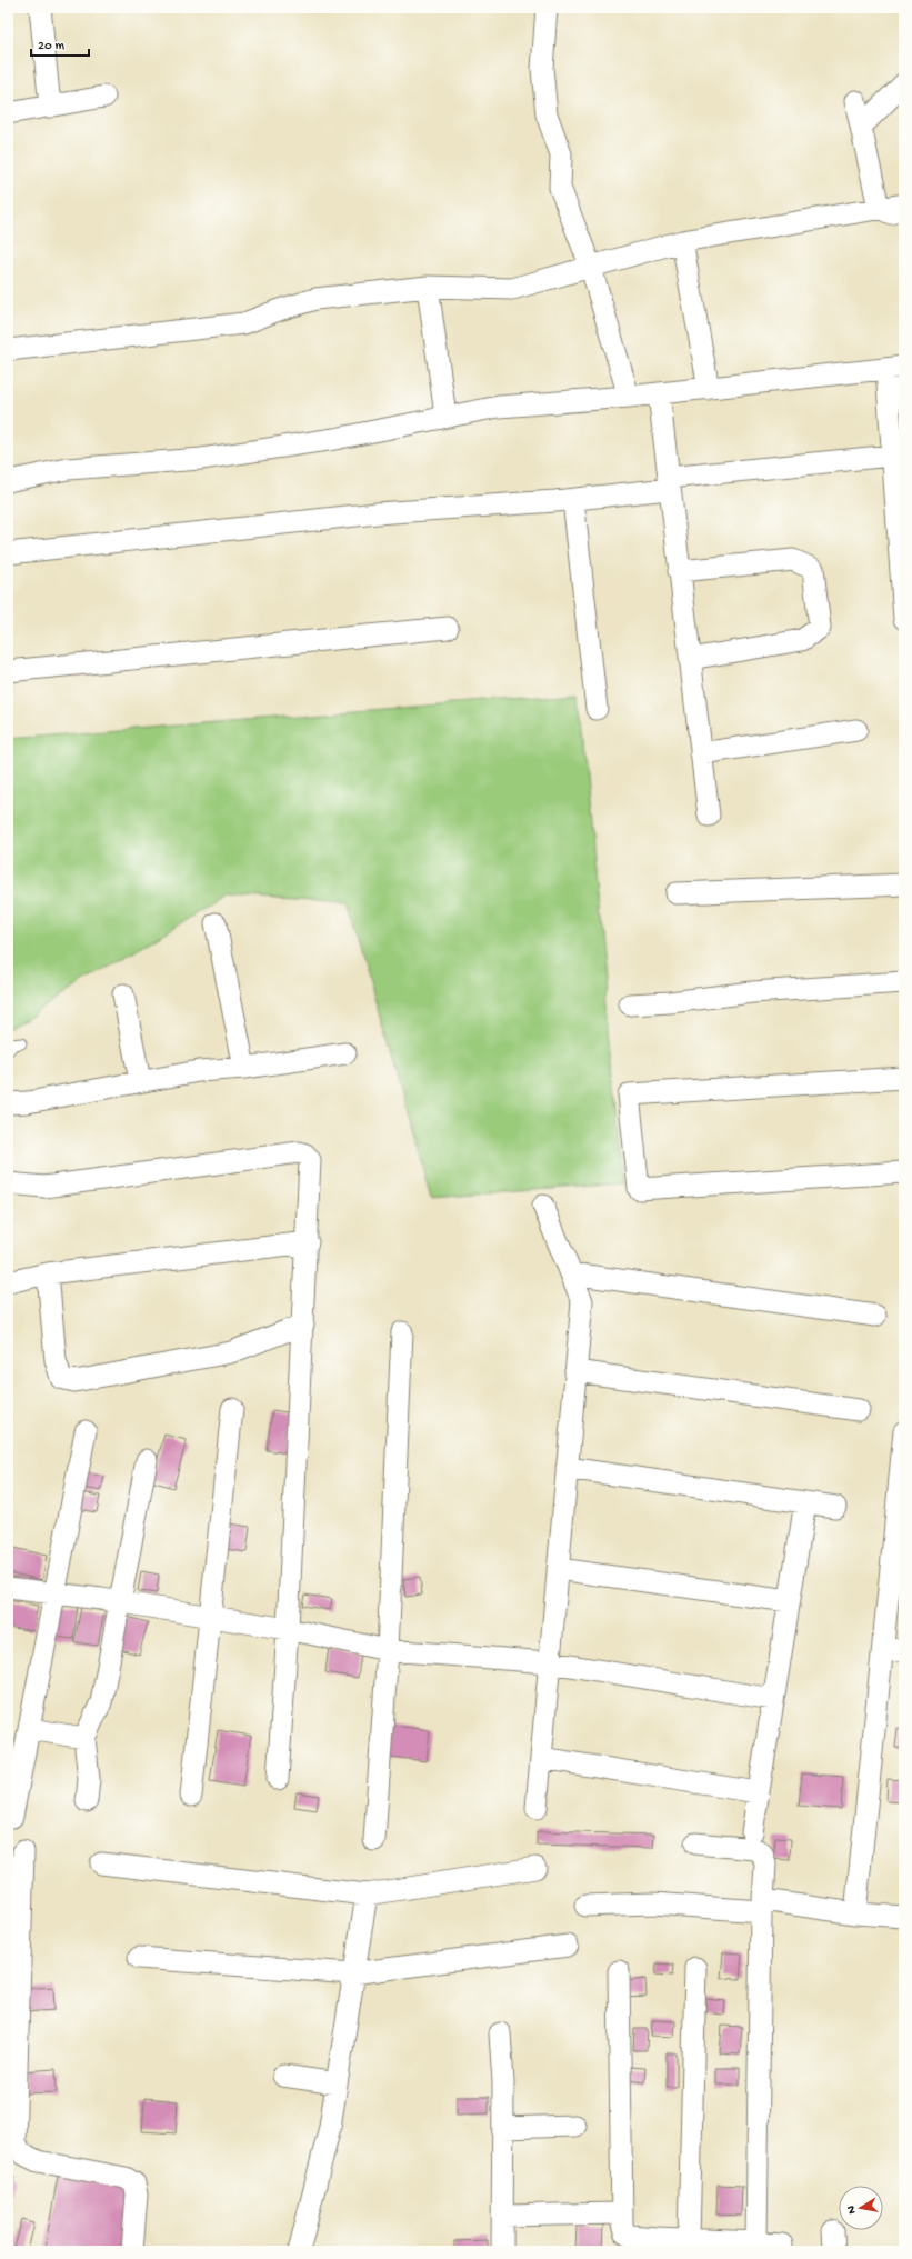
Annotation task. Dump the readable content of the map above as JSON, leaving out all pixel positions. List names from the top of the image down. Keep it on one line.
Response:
{"scale_bar":"20 m","north":"left"}
